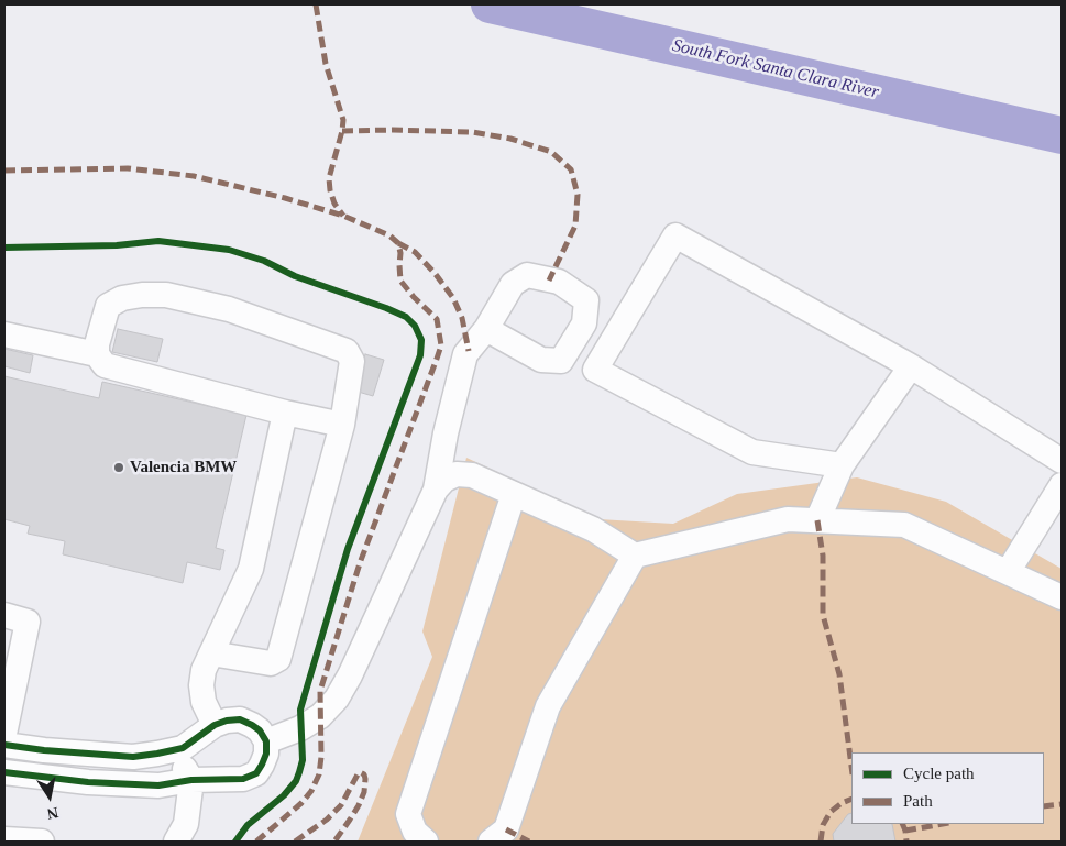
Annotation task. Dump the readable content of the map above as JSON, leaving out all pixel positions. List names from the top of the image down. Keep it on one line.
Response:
{"water":["South Fork Santa Clara River"],"places":["Valencia BMW"],"legend":["Cycle path","Path"],"north":"bottom"}
